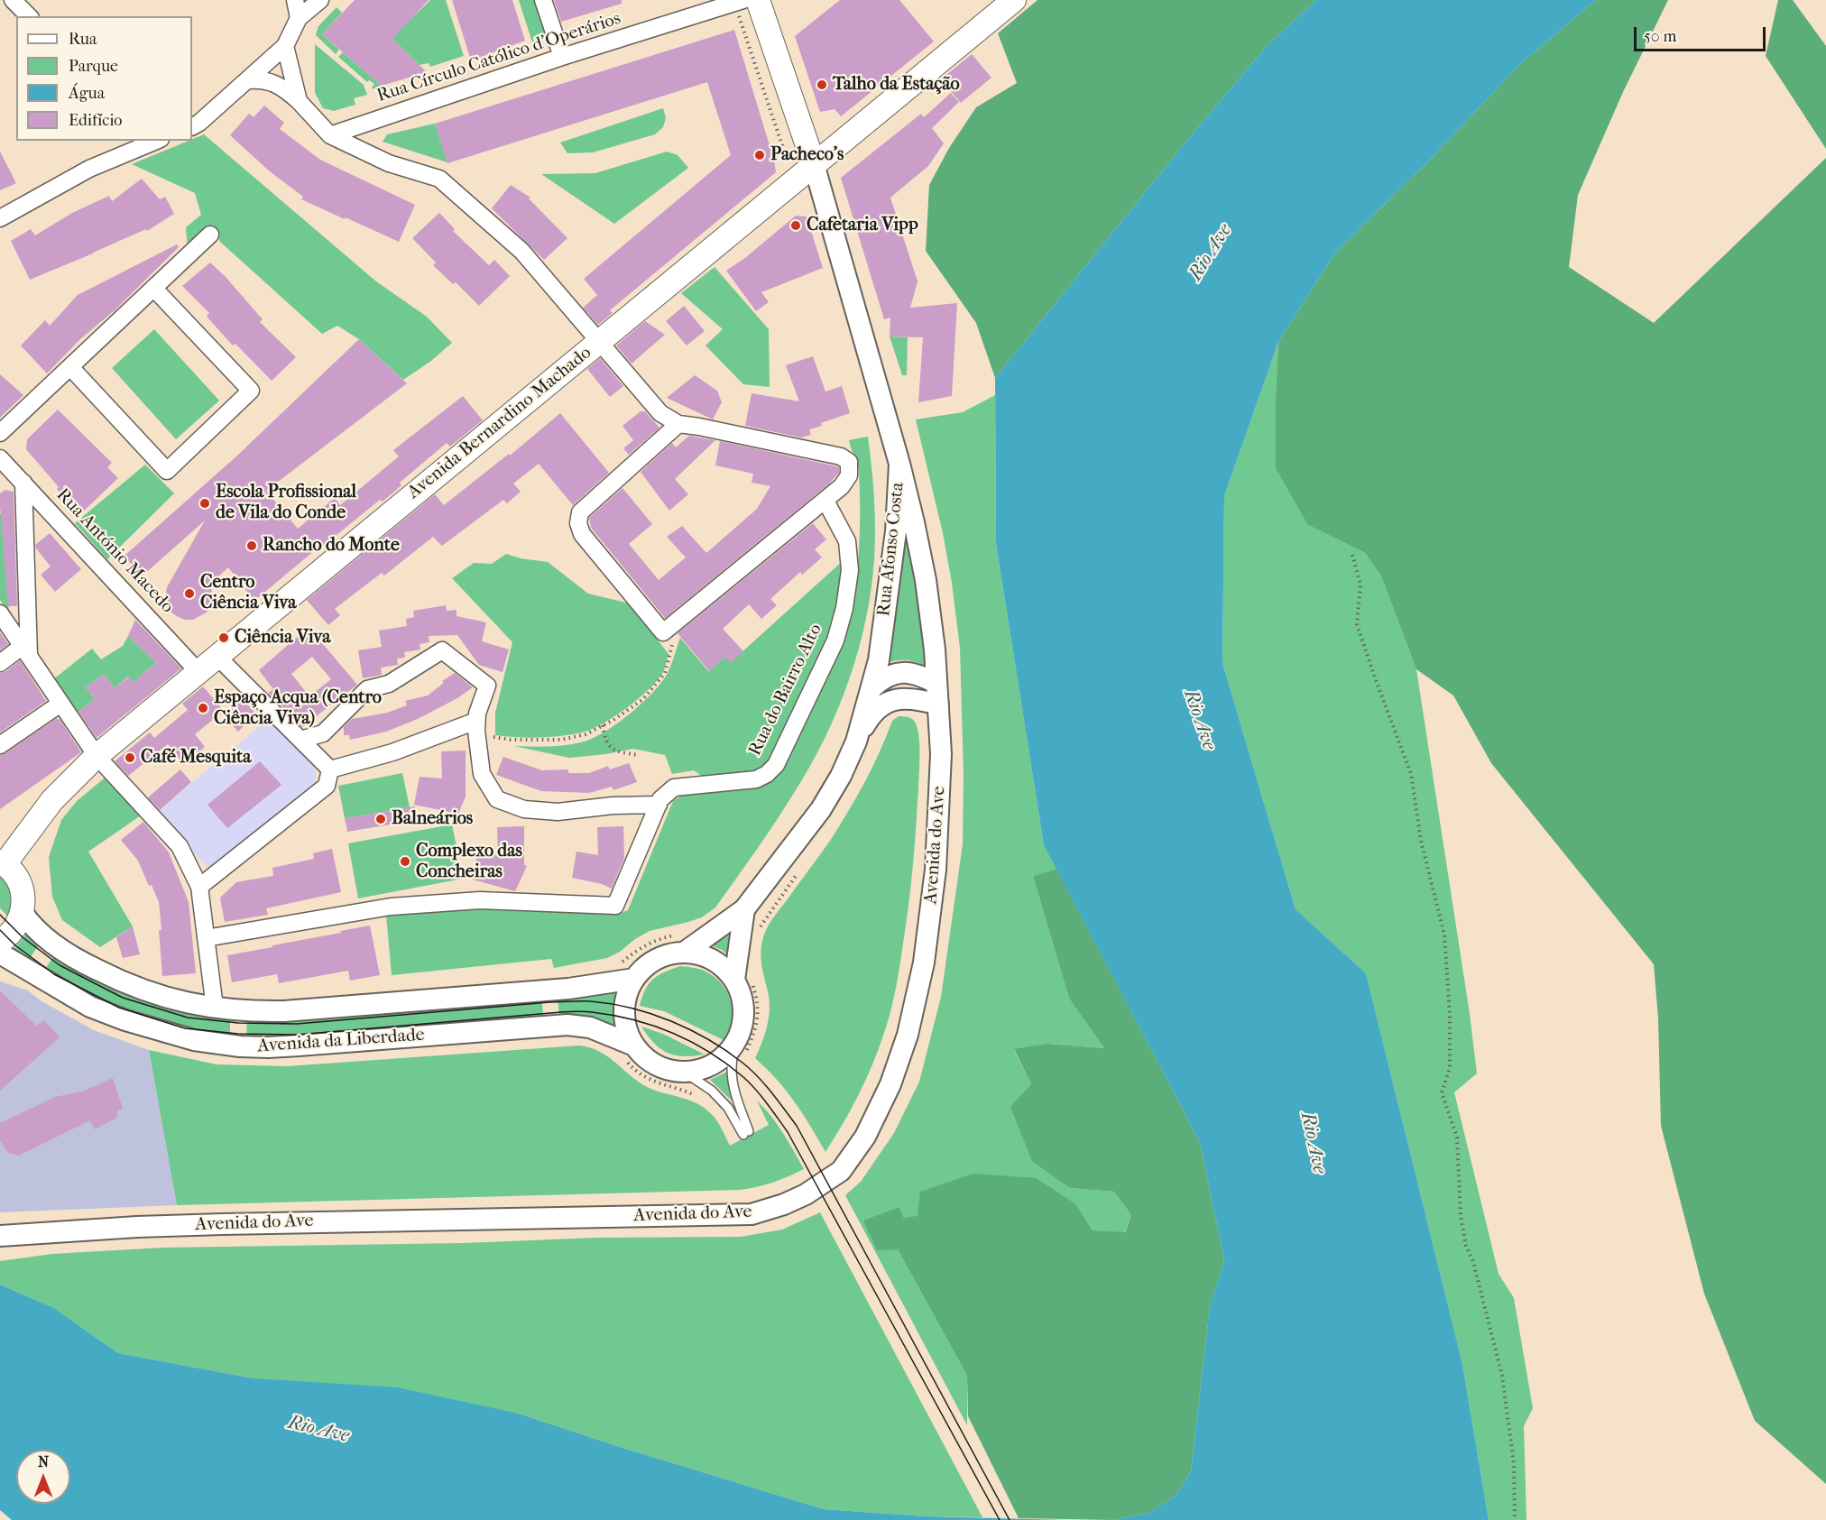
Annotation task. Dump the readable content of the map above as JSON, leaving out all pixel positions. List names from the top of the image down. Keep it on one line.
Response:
{"streets":{"main road":["Avenida Bernardino Machado"],"street":["Rua Círculo Católico d'Operários","Rua Afonso Costa","Rua António Macedo","Rua do Bairro Alto","Avenida do Ave","Avenida da Liberdade"]},"crossings":[["Avenida Bernardino Machado","Rua Afonso Costa"],["Avenida Bernardino Machado","Rua António Macedo"],["Rua Afonso Costa","Avenida do Ave"],["Rua Afonso Costa","Avenida da Liberdade"]],"water":["Rio Ave"],"places":["Talho da Estação","Pacheco's","Cafetaria Vipp","Escola Profissional de Vila do Conde","Rancho do Monte","Centro Ciência Viva","Ciência Viva","Espaço Acqua (Centro Ciência Viva)","Café Mesquita","Balneários","Complexo das Concheiras"],"legend":["Rua","Parque","Água","Edifício"],"scale_bar":"50 m","north":"top"}
